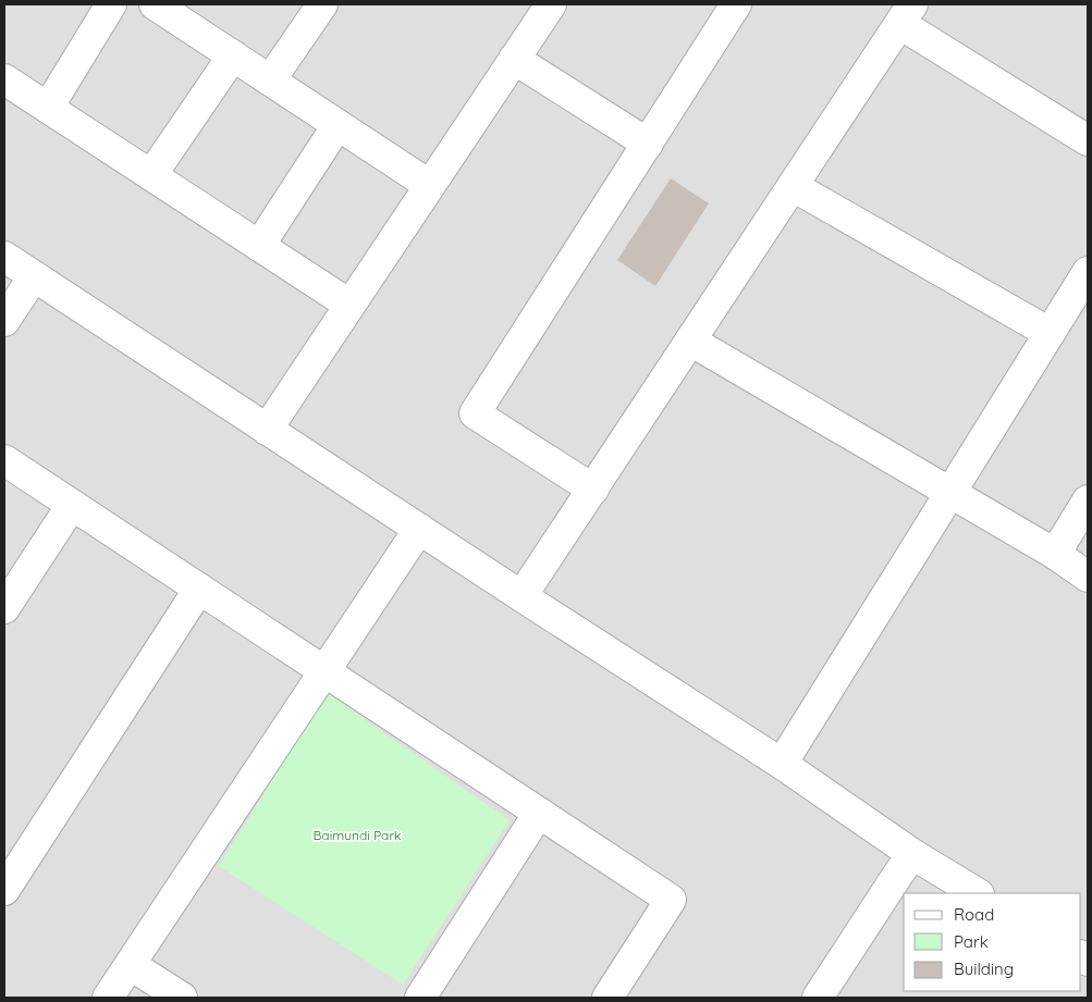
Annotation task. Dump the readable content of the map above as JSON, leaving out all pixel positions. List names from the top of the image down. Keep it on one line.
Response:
{"parks":["Baimundi Park"],"legend":["Road","Park","Building"]}
